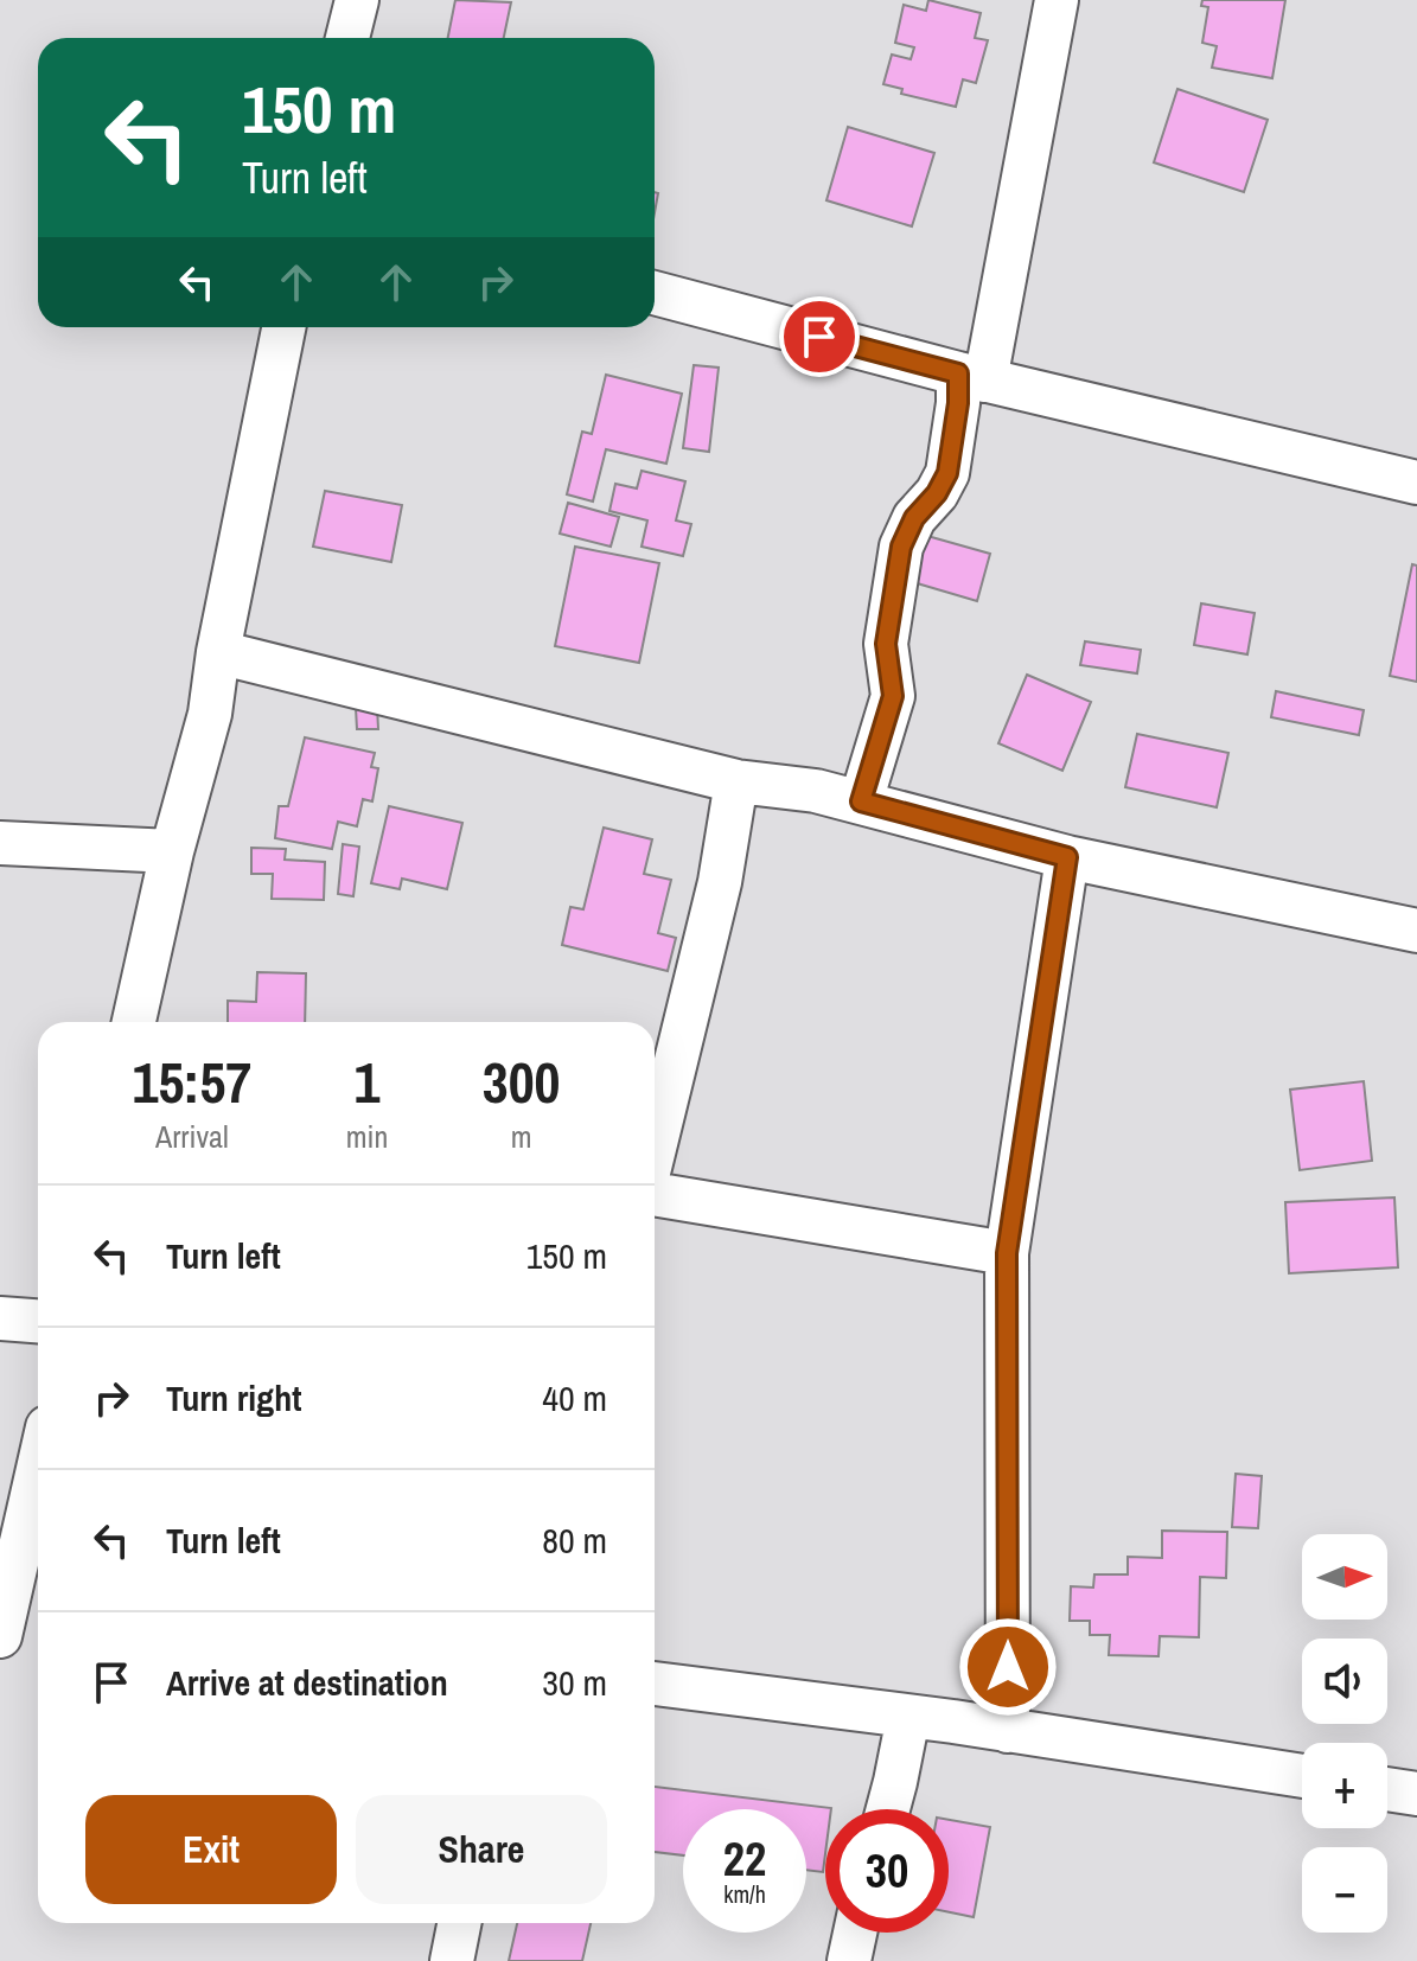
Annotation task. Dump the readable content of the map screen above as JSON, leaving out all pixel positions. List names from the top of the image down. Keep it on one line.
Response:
{"north":"right","page":{"turn":["150 m","Turn left"],"eta":["15:57","Arrival","1","min","300","m"],"list":[{"name":"Turn left","value":"150 m"},{"name":"Turn right","value":"40 m"},{"name":"Turn left","value":"80 m"},{"name":"Arrive at destination","value":"30 m"}],"map_buttons":["+","−"],"buttons":["Exit","Share"],"speed":"22 km/h","limit":"30"}}
